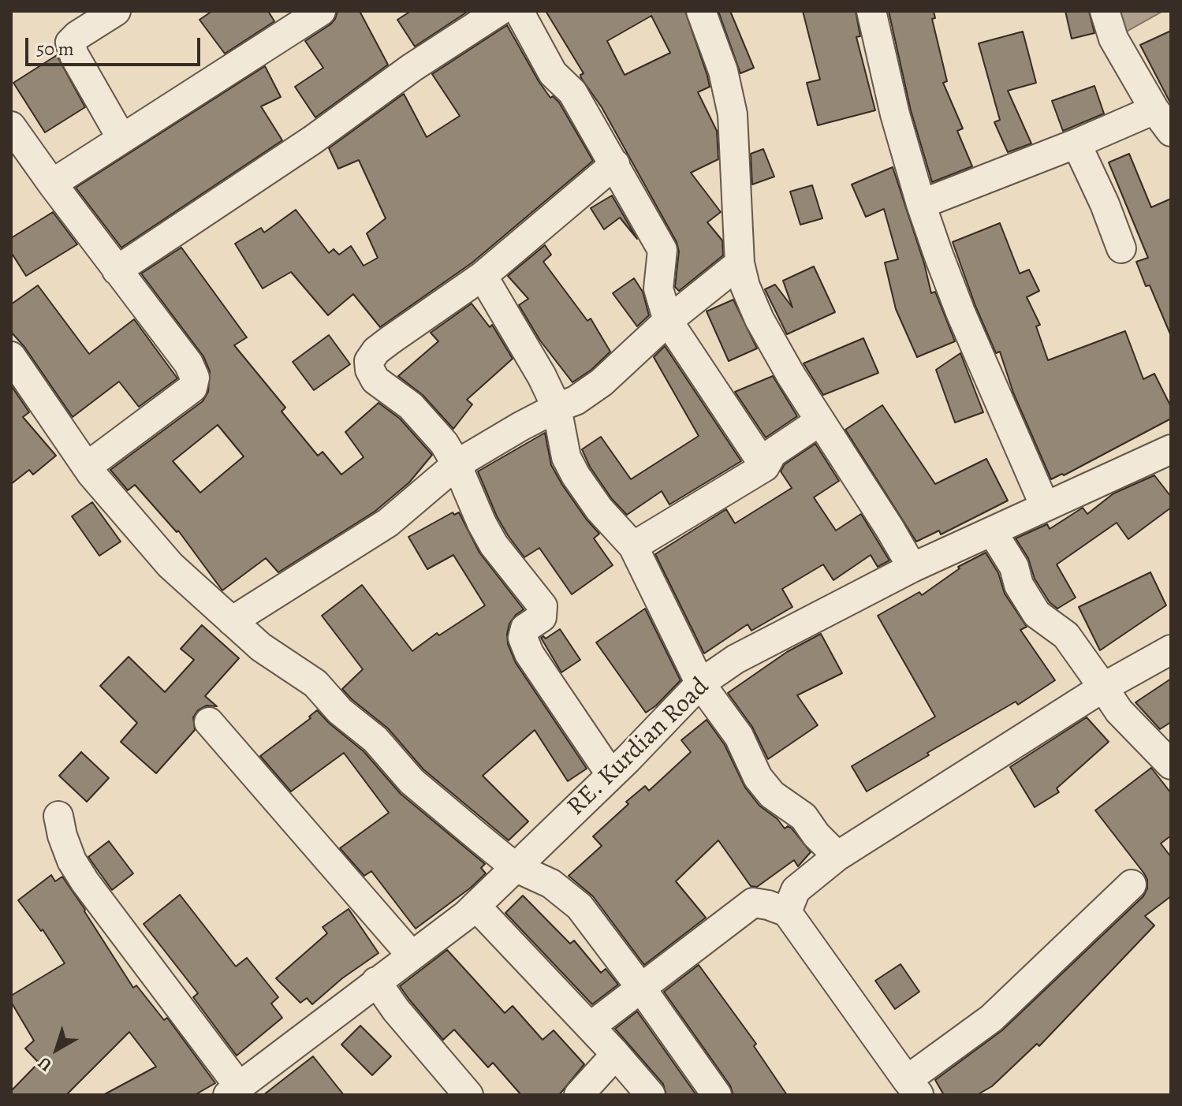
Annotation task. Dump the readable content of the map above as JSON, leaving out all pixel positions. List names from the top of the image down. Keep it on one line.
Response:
{"streets":{"street":["RE. Kurdian Road"]},"scale_bar":"50 m","north":"bottom left"}
